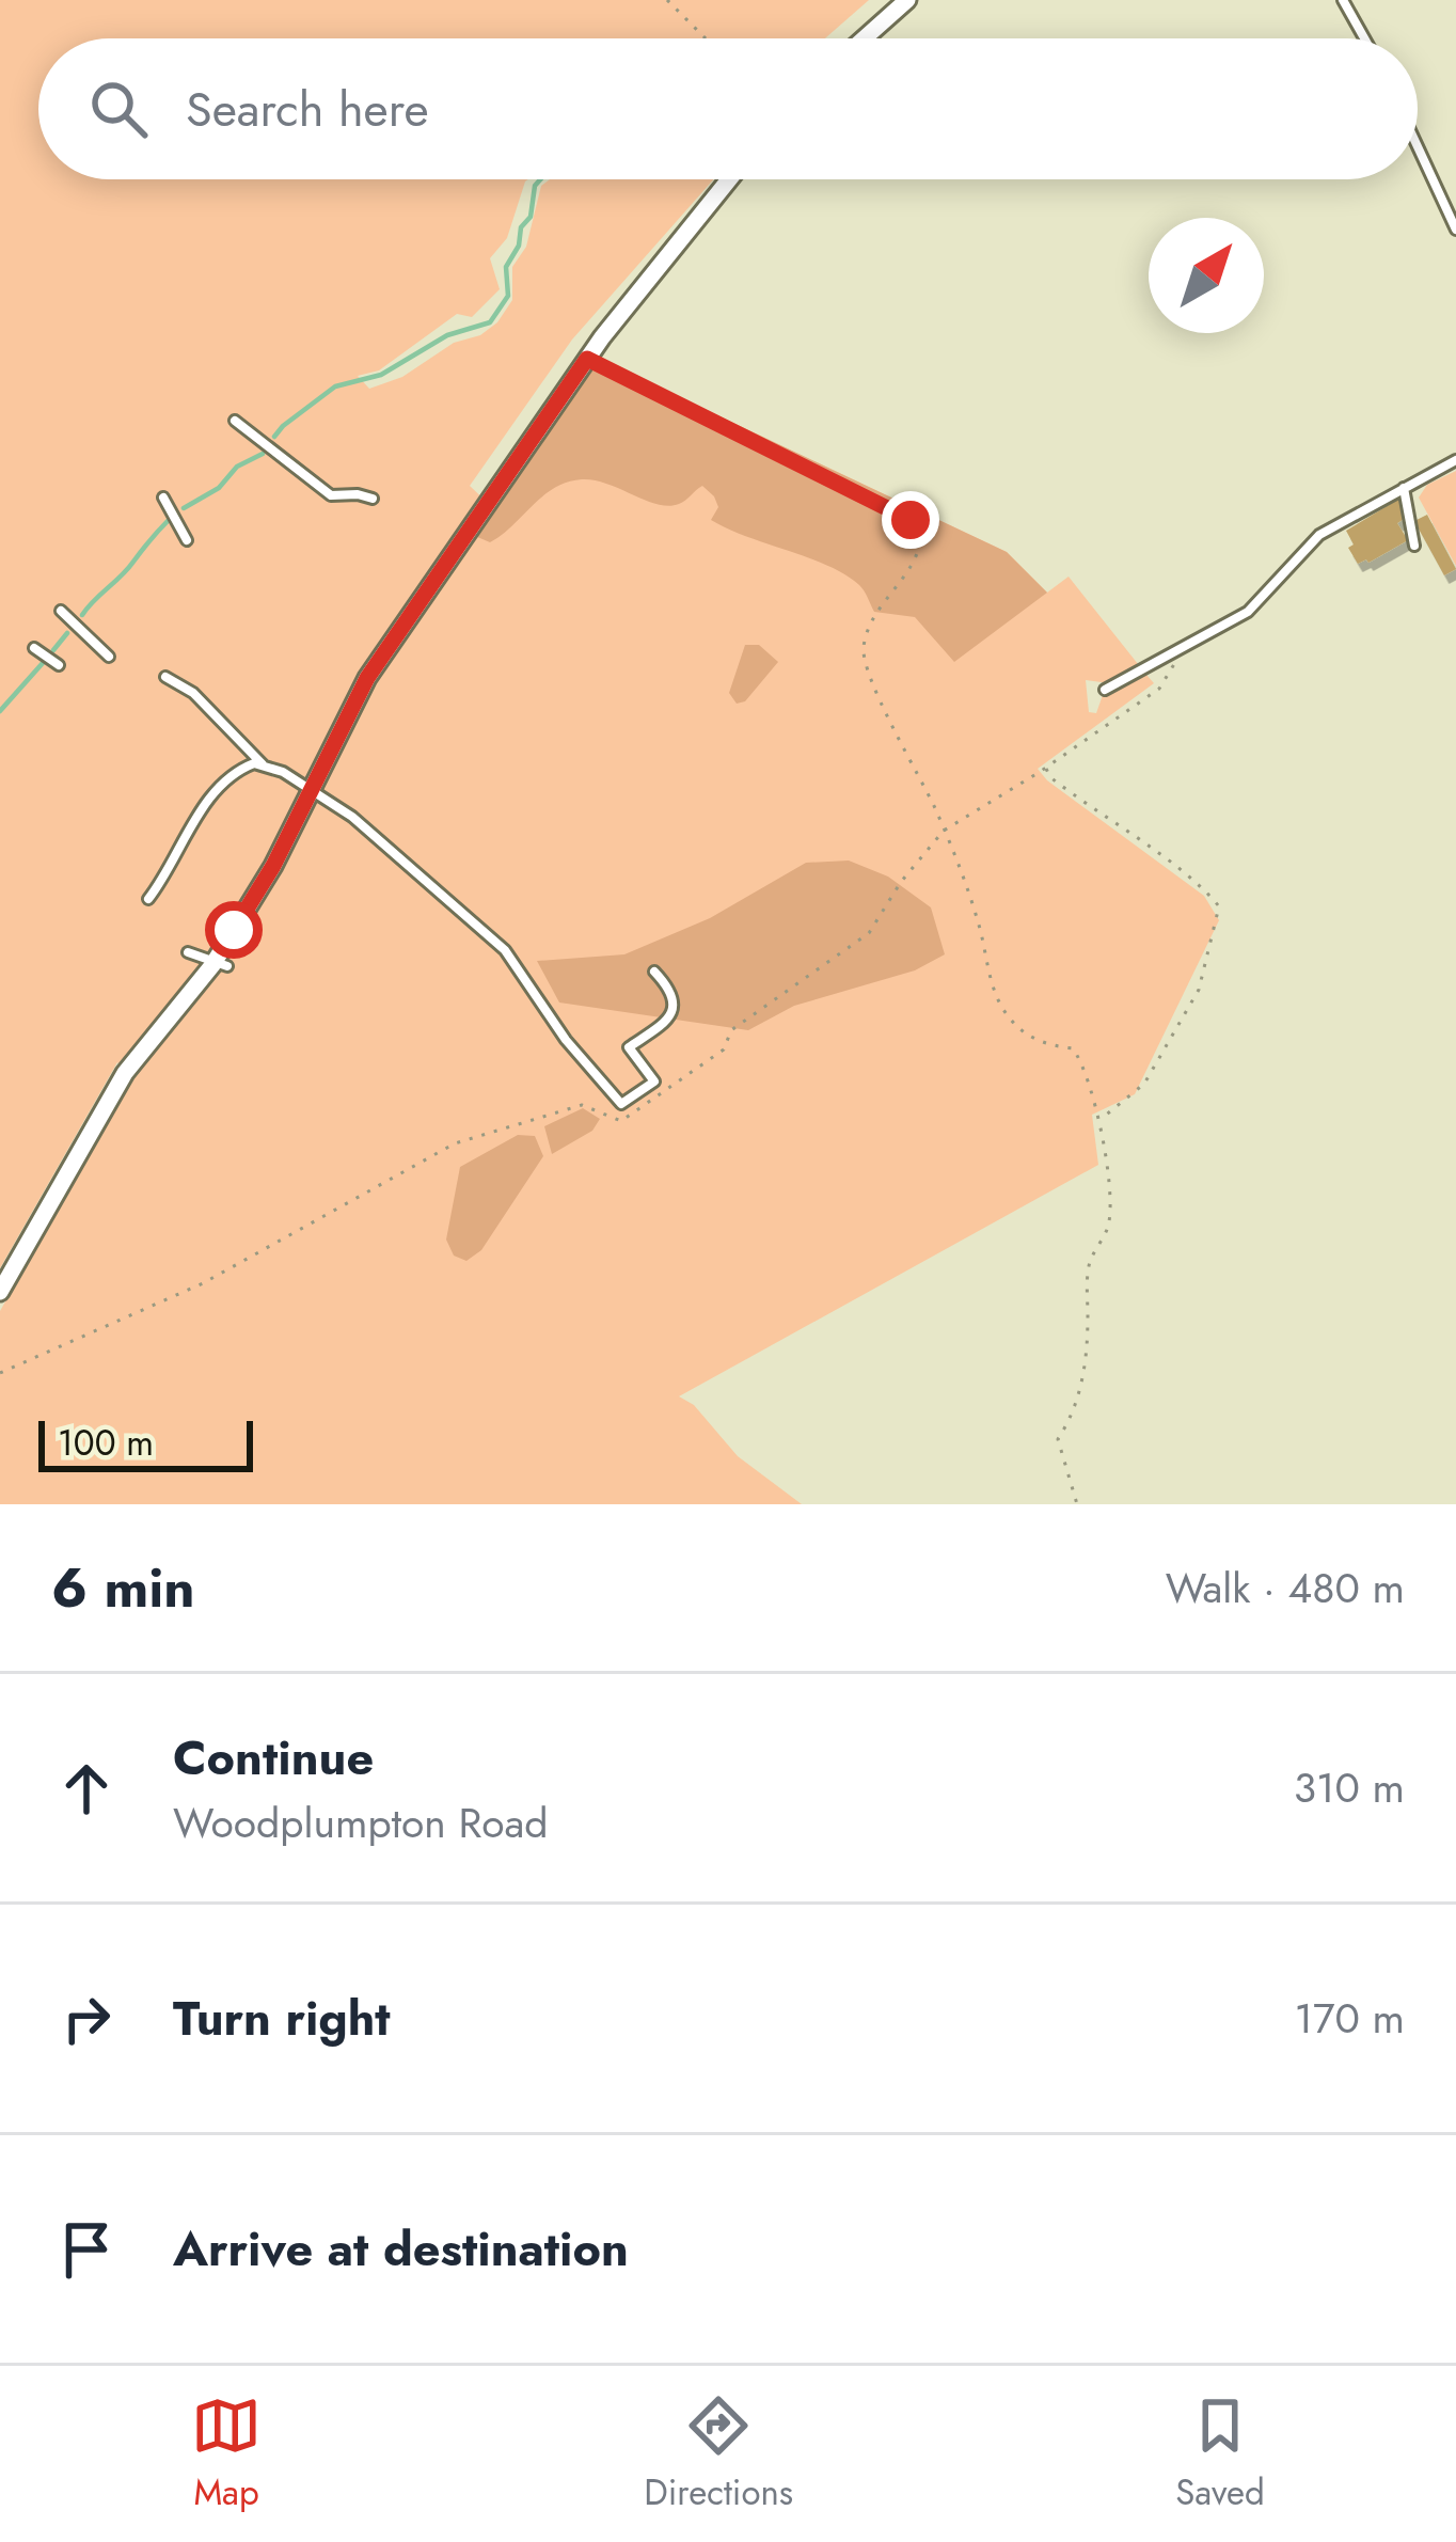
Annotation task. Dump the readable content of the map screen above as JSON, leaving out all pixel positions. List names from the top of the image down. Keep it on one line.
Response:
{"scale_bar":"100 m","north":"top right","page":{"search":"Search here","scale":"100 m","heading":["6 min","Walk · 480 m"],"list":[["Continue","Woodplumpton Road","310 m"],["Turn right","170 m"],"Arrive at destination"],"nav":["Map","Directions","Saved"]}}
